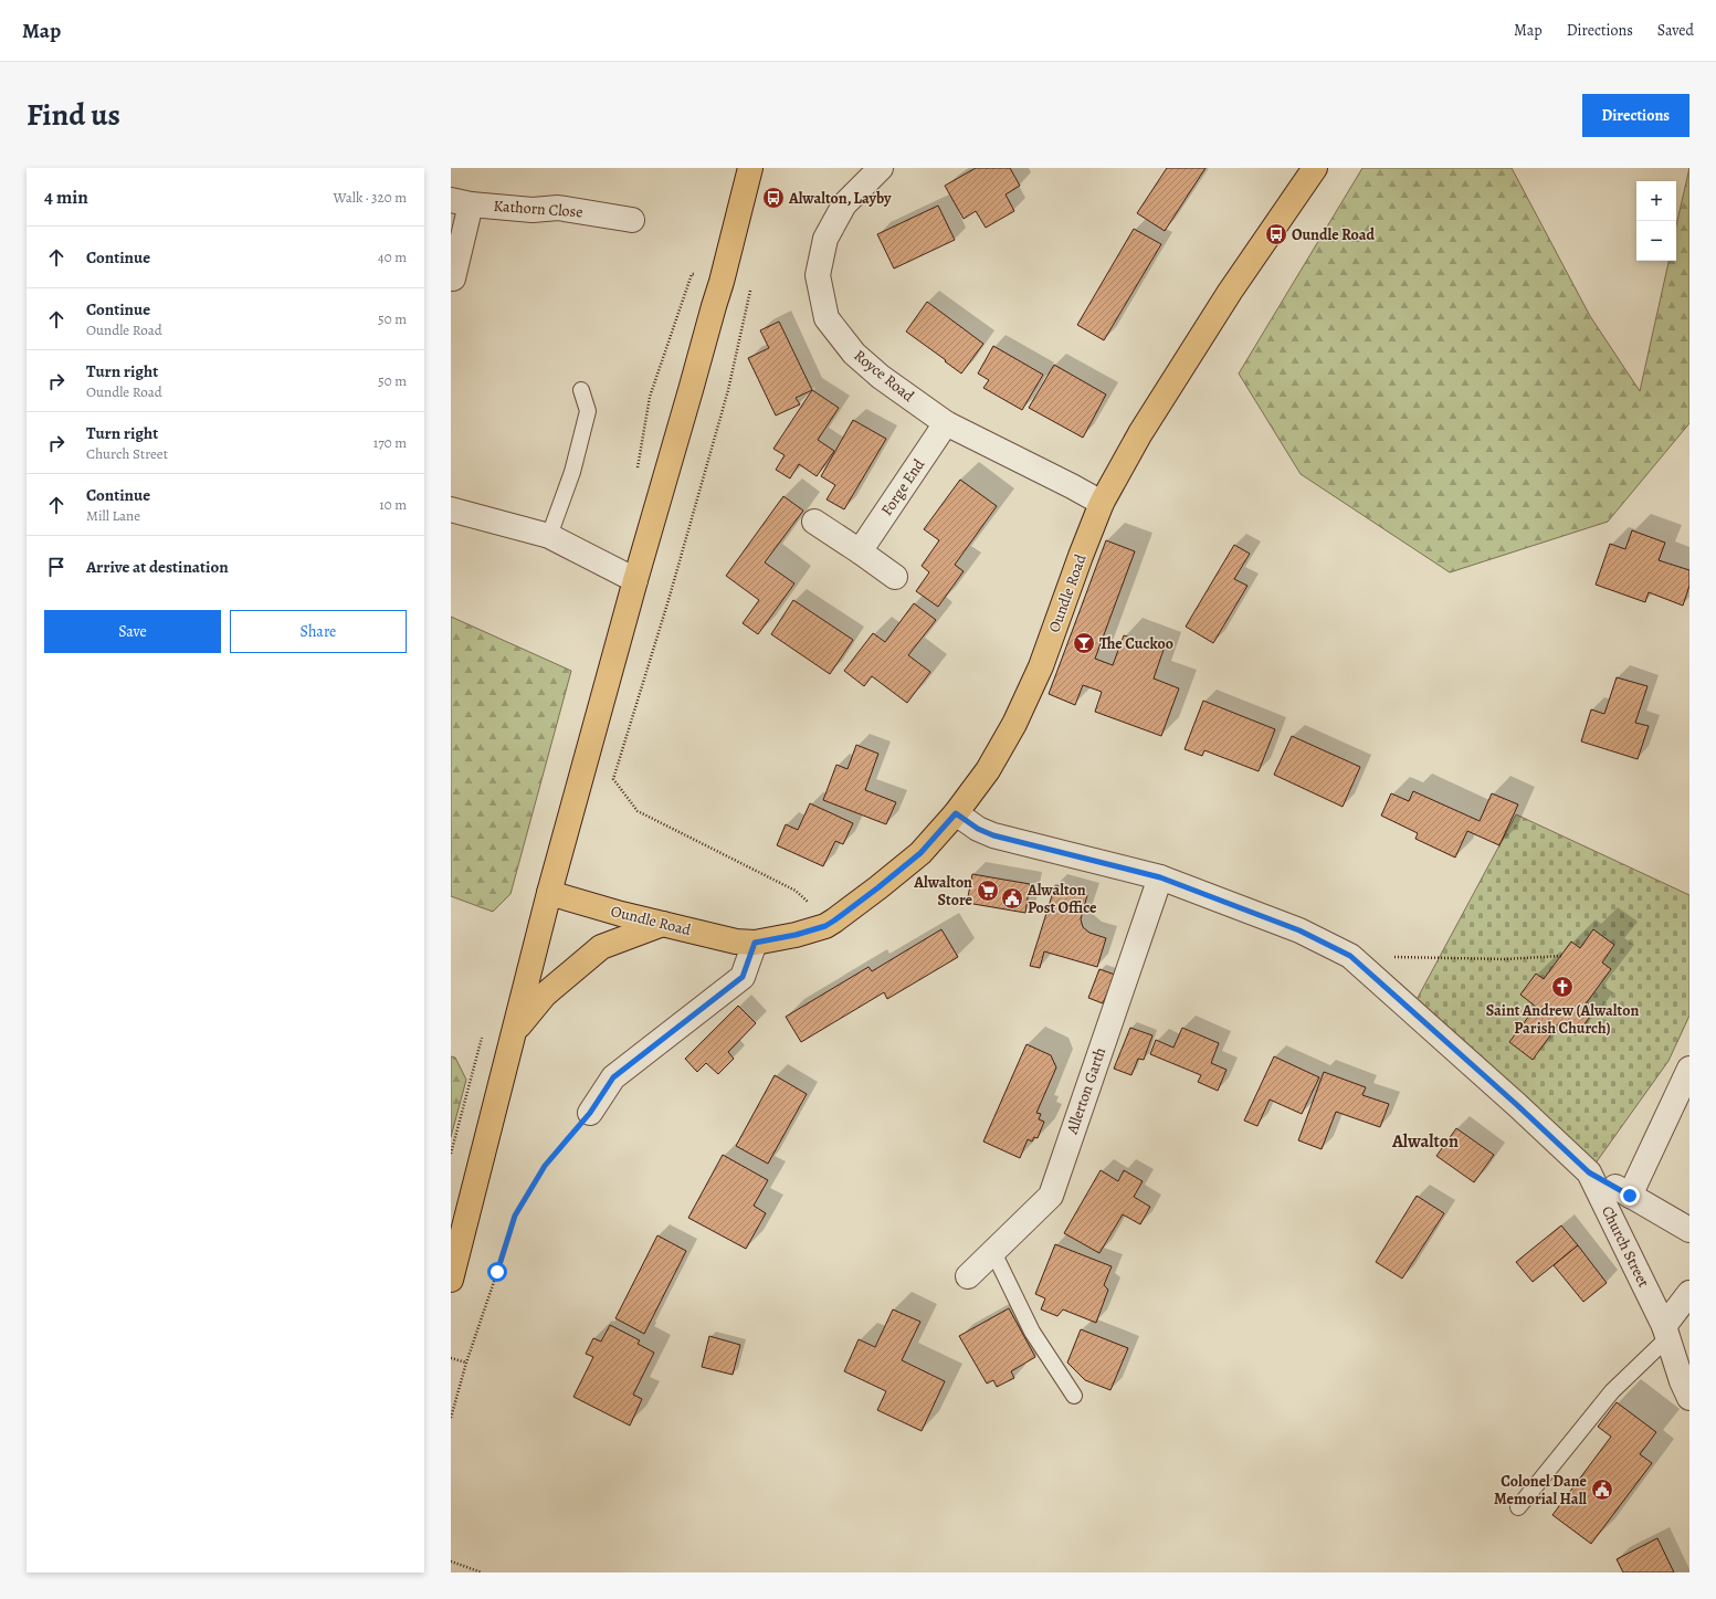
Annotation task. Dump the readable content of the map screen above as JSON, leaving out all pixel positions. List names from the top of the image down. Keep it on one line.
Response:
{"streets":{"main road":["Oundle Road"],"street":["Kathorn Close","Royce Road","Forge End","Allerton Garth","Church Street"]},"crossings":[["Royce Road","Forge End"],["Royce Road","Oundle Road"],["Oundle Road","Church Street"],["Allerton Garth","Church Street"]],"districts":["Alwalton"],"places":{"bus stop":["Alwalton, Layby","Oundle Road"],"bar":["The Cuckoo"],"supermarket":["Alwalton Store"],"public building":["Alwalton Post Office","Colonel Dane Memorial Hall"],"church":["Saint Andrew (Alwalton Parish Church)"]},"page":{"header":"Map","nav":["Map","Directions","Saved"],"title":"Find us","buttons":["Directions",["Save","Share"]],"heading":["4 min","Walk · 320 m"],"map_buttons":["+","−"],"list":[["Continue","40 m"],["Continue","Oundle Road","50 m"],["Turn right","Oundle Road","50 m"],["Turn right","Church Street","170 m"],["Continue","Mill Lane","10 m"],"Arrive at destination"]}}
